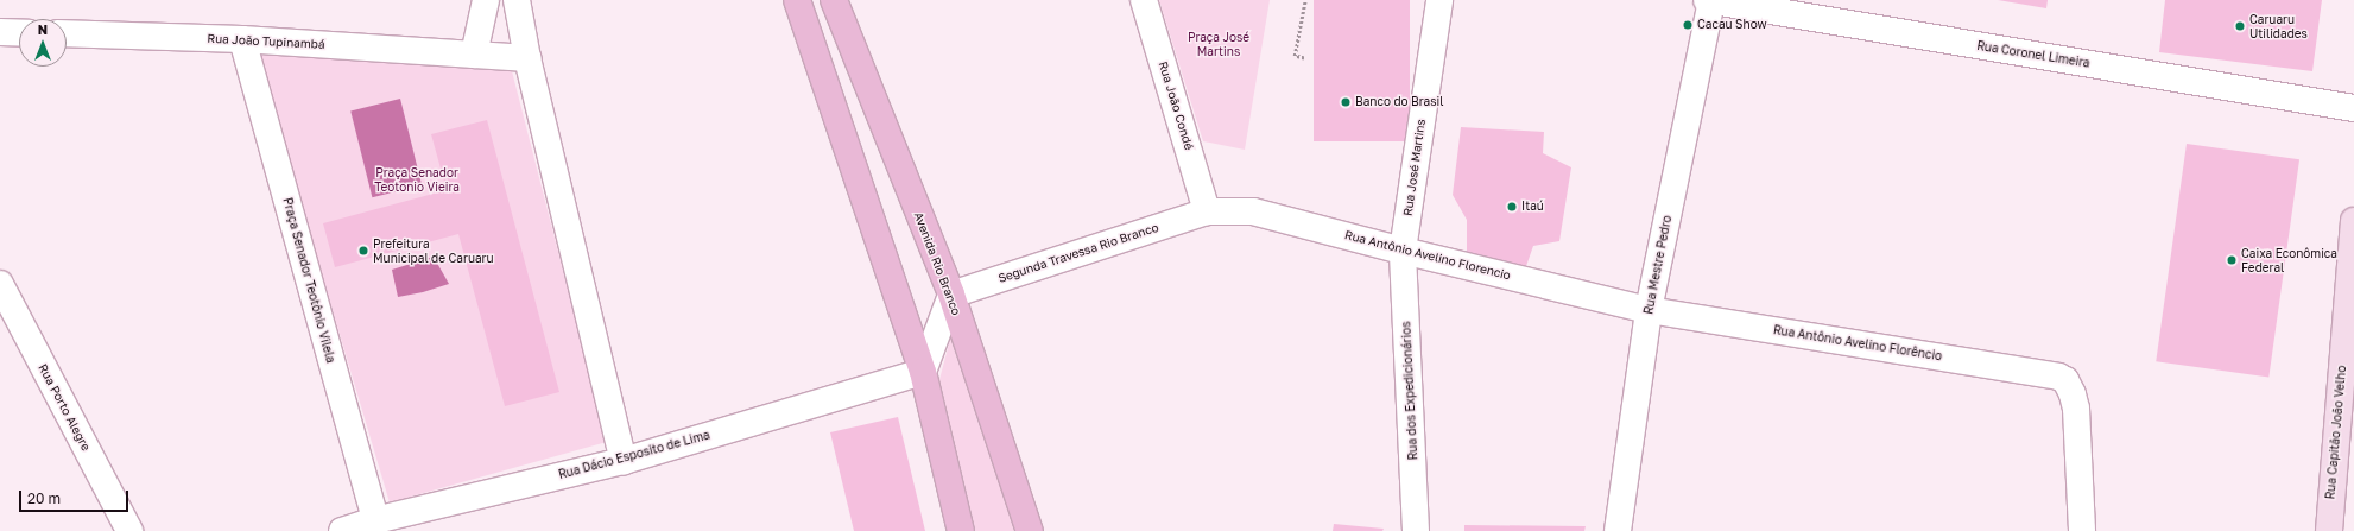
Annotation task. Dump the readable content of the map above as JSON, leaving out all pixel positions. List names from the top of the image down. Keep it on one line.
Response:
{"streets":{"main road":["Avenida Rio Branco","Rua Capitão João Velho"],"street":["Rua João Tupinambá","Rua Coronel Limeira","Rua João Condé","Rua José Martins","Segunda Travessa Rio Branco","Rua Antônio Avelino Florencio","Rua Mestre Pedro","Praça Senador Teotônio Vilela","Rua Antônio Avelino Florêncio","Rua dos Expedicionários","Rua Porto Alegre","Rua Dácio Esposito de Lima"]},"crossings":[["Rua João Tupinambá","Praça Senador Teotônio Vilela"],["Rua Coronel Limeira","Rua Mestre Pedro"],["Rua João Condé","Segunda Travessa Rio Branco"],["Rua João Condé","Rua Antônio Avelino Florencio"],["Rua José Martins","Rua Antônio Avelino Florencio"],["Rua José Martins","Rua dos Expedicionários"],["Segunda Travessa Rio Branco","Rua Antônio Avelino Florencio"],["Segunda Travessa Rio Branco","Avenida Rio Branco"],["Rua Antônio Avelino Florencio","Rua Mestre Pedro"],["Rua Antônio Avelino Florencio","Rua Antônio Avelino Florêncio"],["Rua Antônio Avelino Florencio","Rua dos Expedicionários"],["Rua Mestre Pedro","Rua Antônio Avelino Florêncio"],["Praça Senador Teotônio Vilela","Rua Dácio Esposito de Lima"]],"parks":["Praça José Martins","Praça Senador Teotonio Vieira"],"places":["Cacau Show","Caruaru Utilidades","Banco do Brasil","Itaú","Prefeitura Municipal de Caruaru","Caixa Econômica Federal"],"scale_bar":"20 m","north":"top"}
